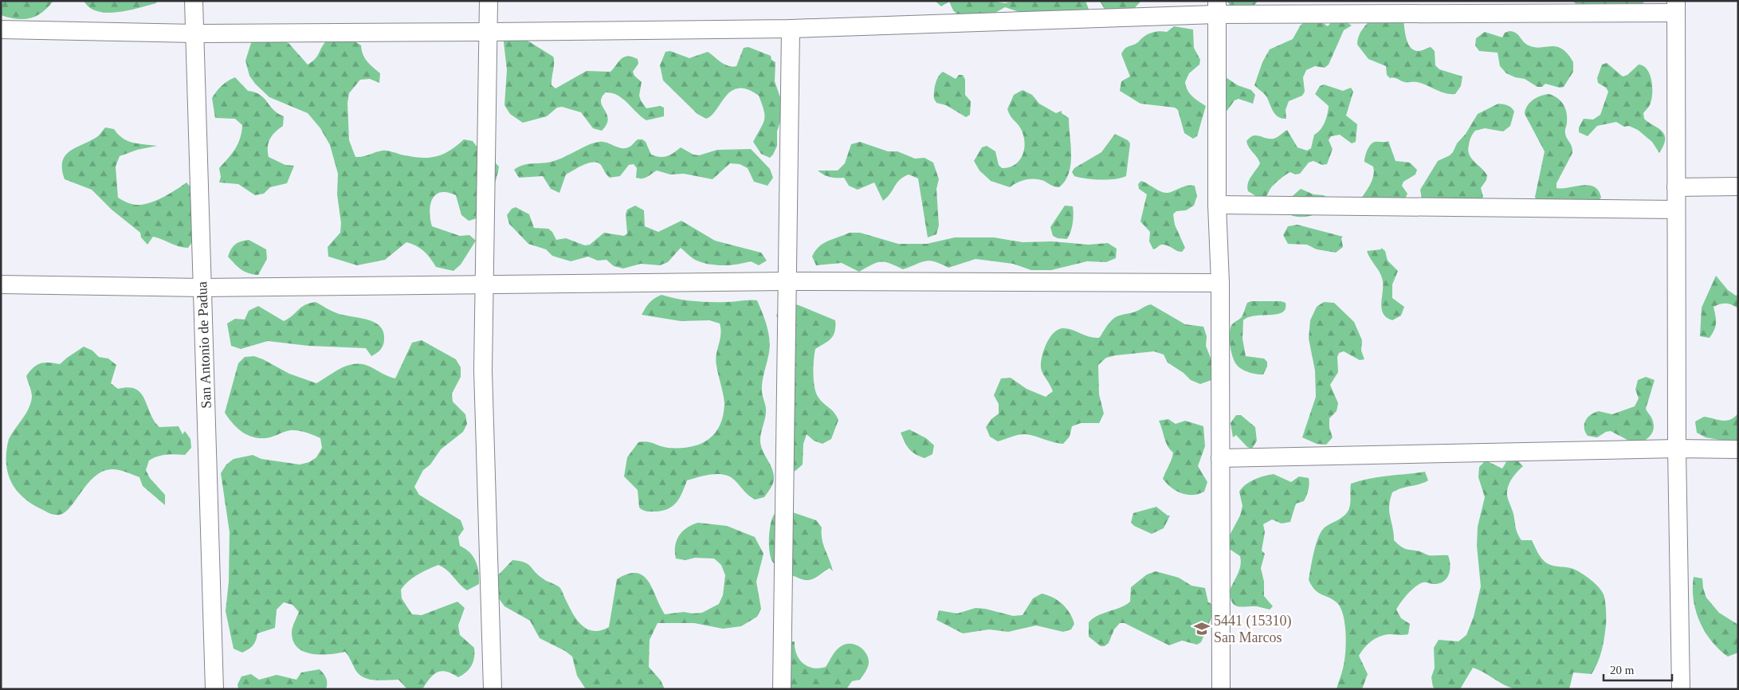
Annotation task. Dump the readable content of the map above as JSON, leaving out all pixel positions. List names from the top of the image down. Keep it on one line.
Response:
{"streets":{"street":["San Antonio de Padua"]},"places":{"school or university":["5441 (15310) San Marcos"]},"scale_bar":"20 m"}
